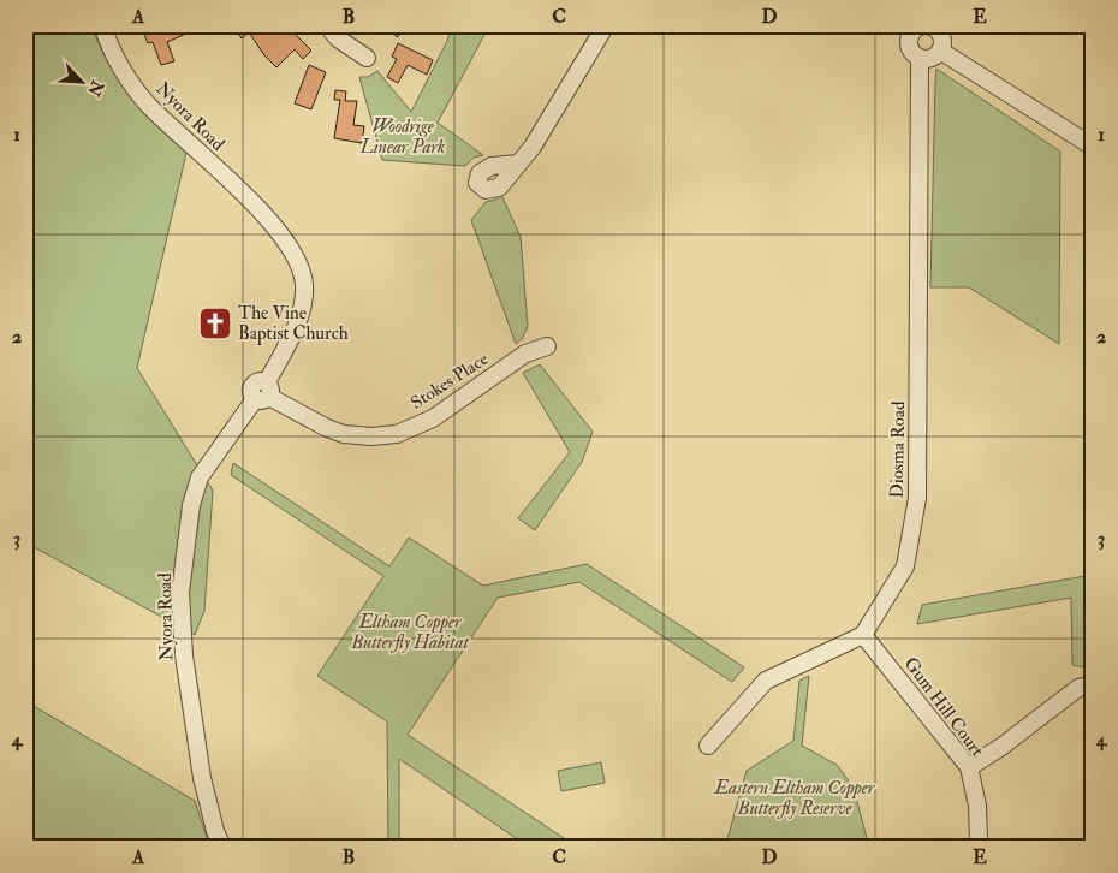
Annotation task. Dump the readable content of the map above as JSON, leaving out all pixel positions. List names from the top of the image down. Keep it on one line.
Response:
{"streets":{"street":["Nyora Road","Stokes Place","Diosma Road","Gum Hill Court"]},"crossings":[["Nyora Road","Stokes Place"],["Diosma Road","Gum Hill Court"]],"parks":["Woodrige Linear Park","Eltham Copper Butterfly Habitat","Eastern Eltham Copper Butterfly Reserve"],"places":{"church":["The Vine Baptist Church"]},"north":"bottom right","grid":{"columns":["A","B","C","D","E"],"rows":["1","2","3","4"]}}
